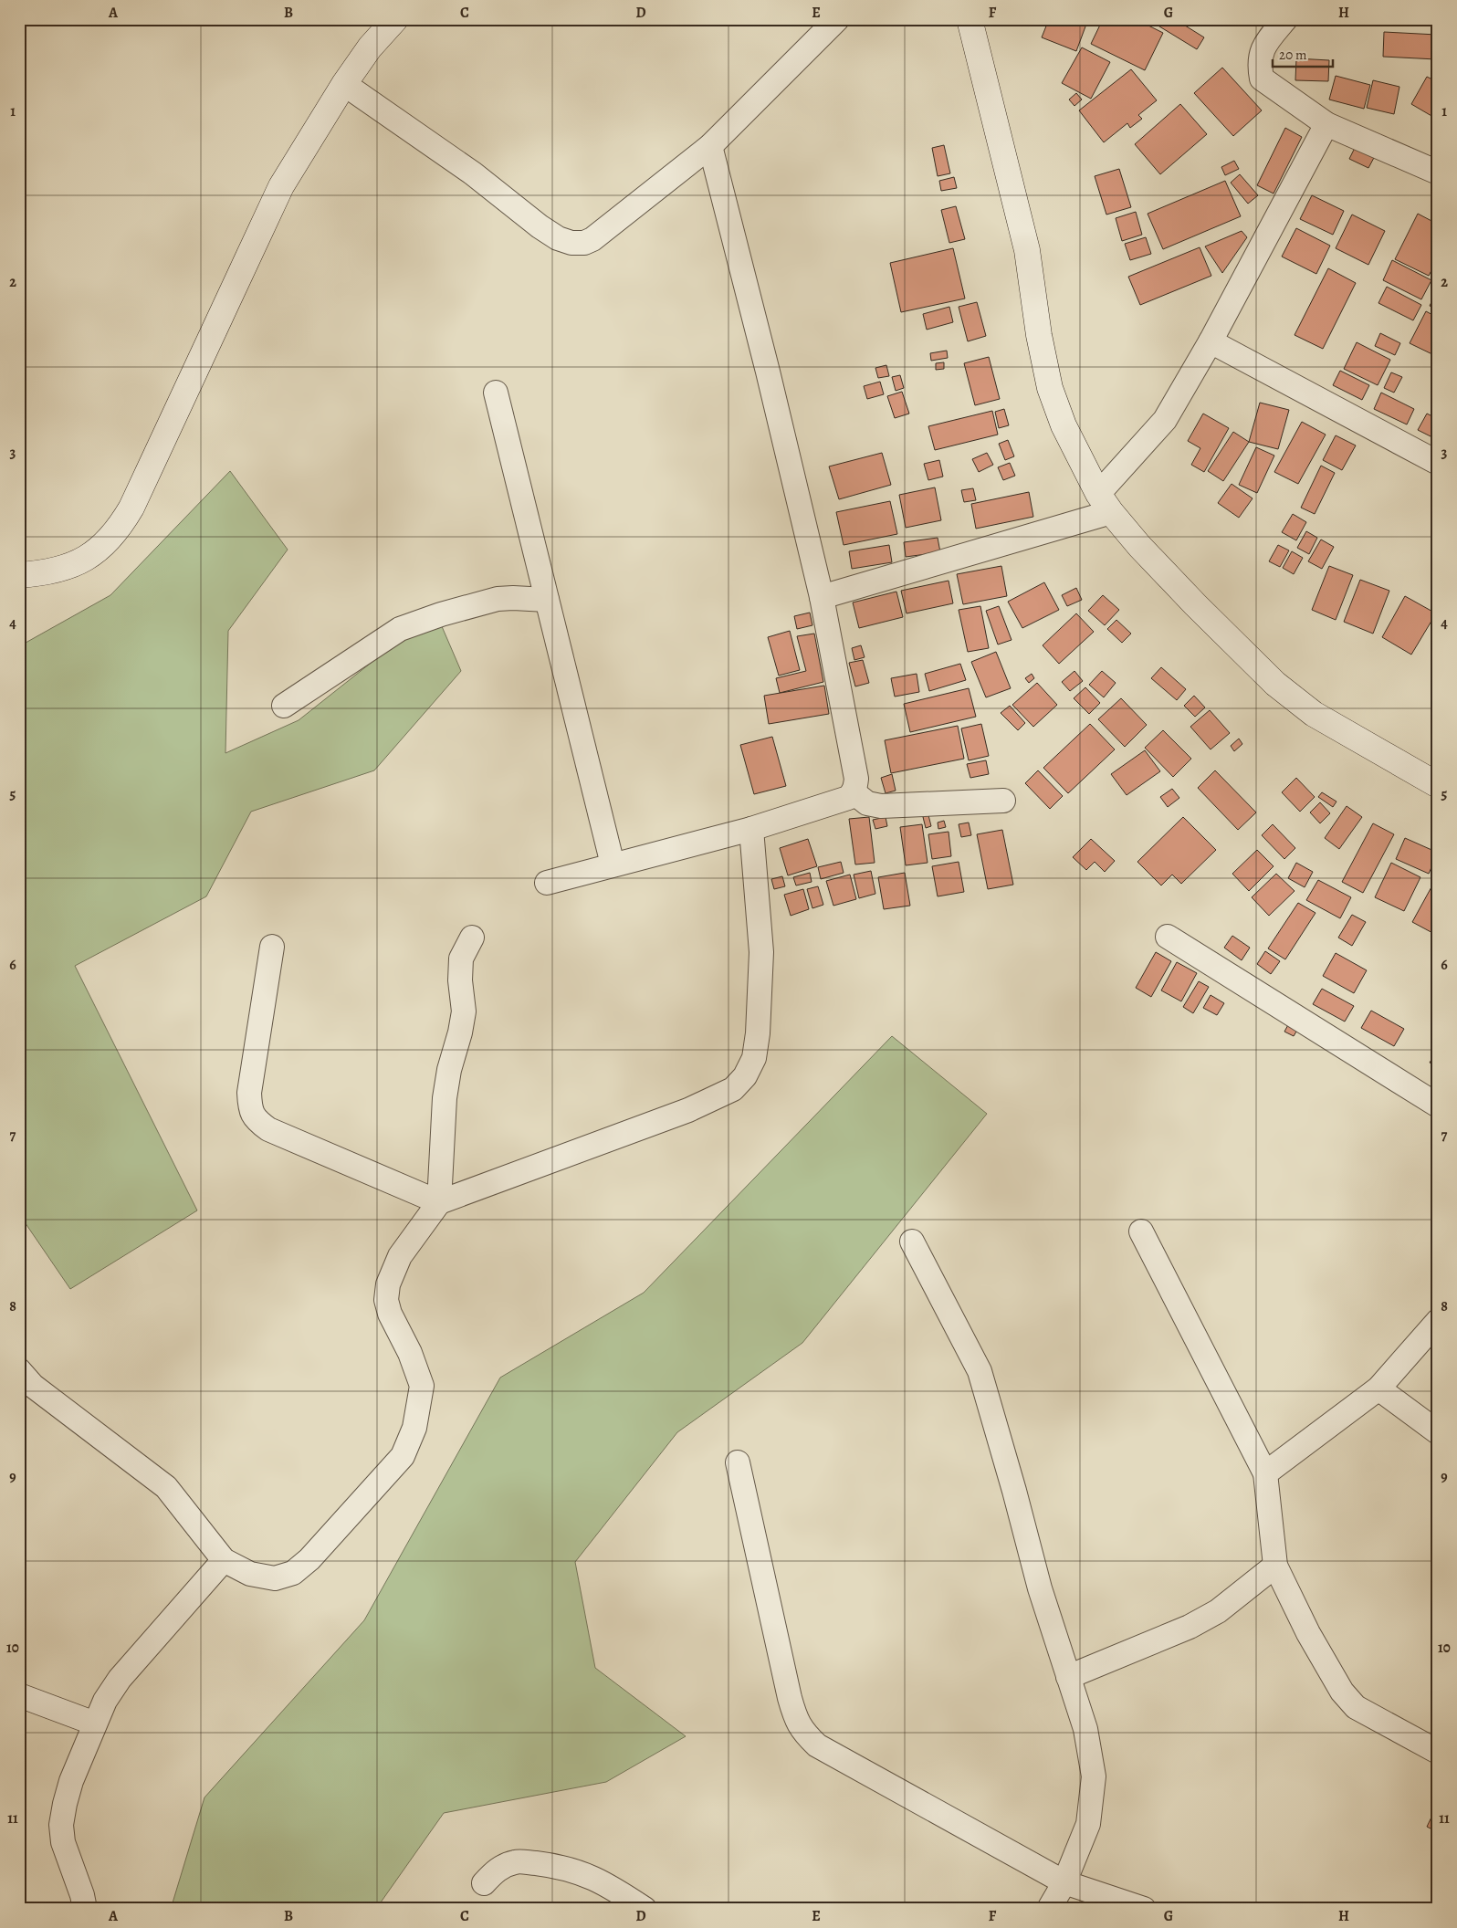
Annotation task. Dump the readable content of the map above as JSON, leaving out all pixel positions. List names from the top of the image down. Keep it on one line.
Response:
{"scale_bar":"20 m","grid":{"columns":["A","B","C","D","E","F","G","H"],"rows":["1","2","3","4","5","6","7","8","9","10","11"]}}
